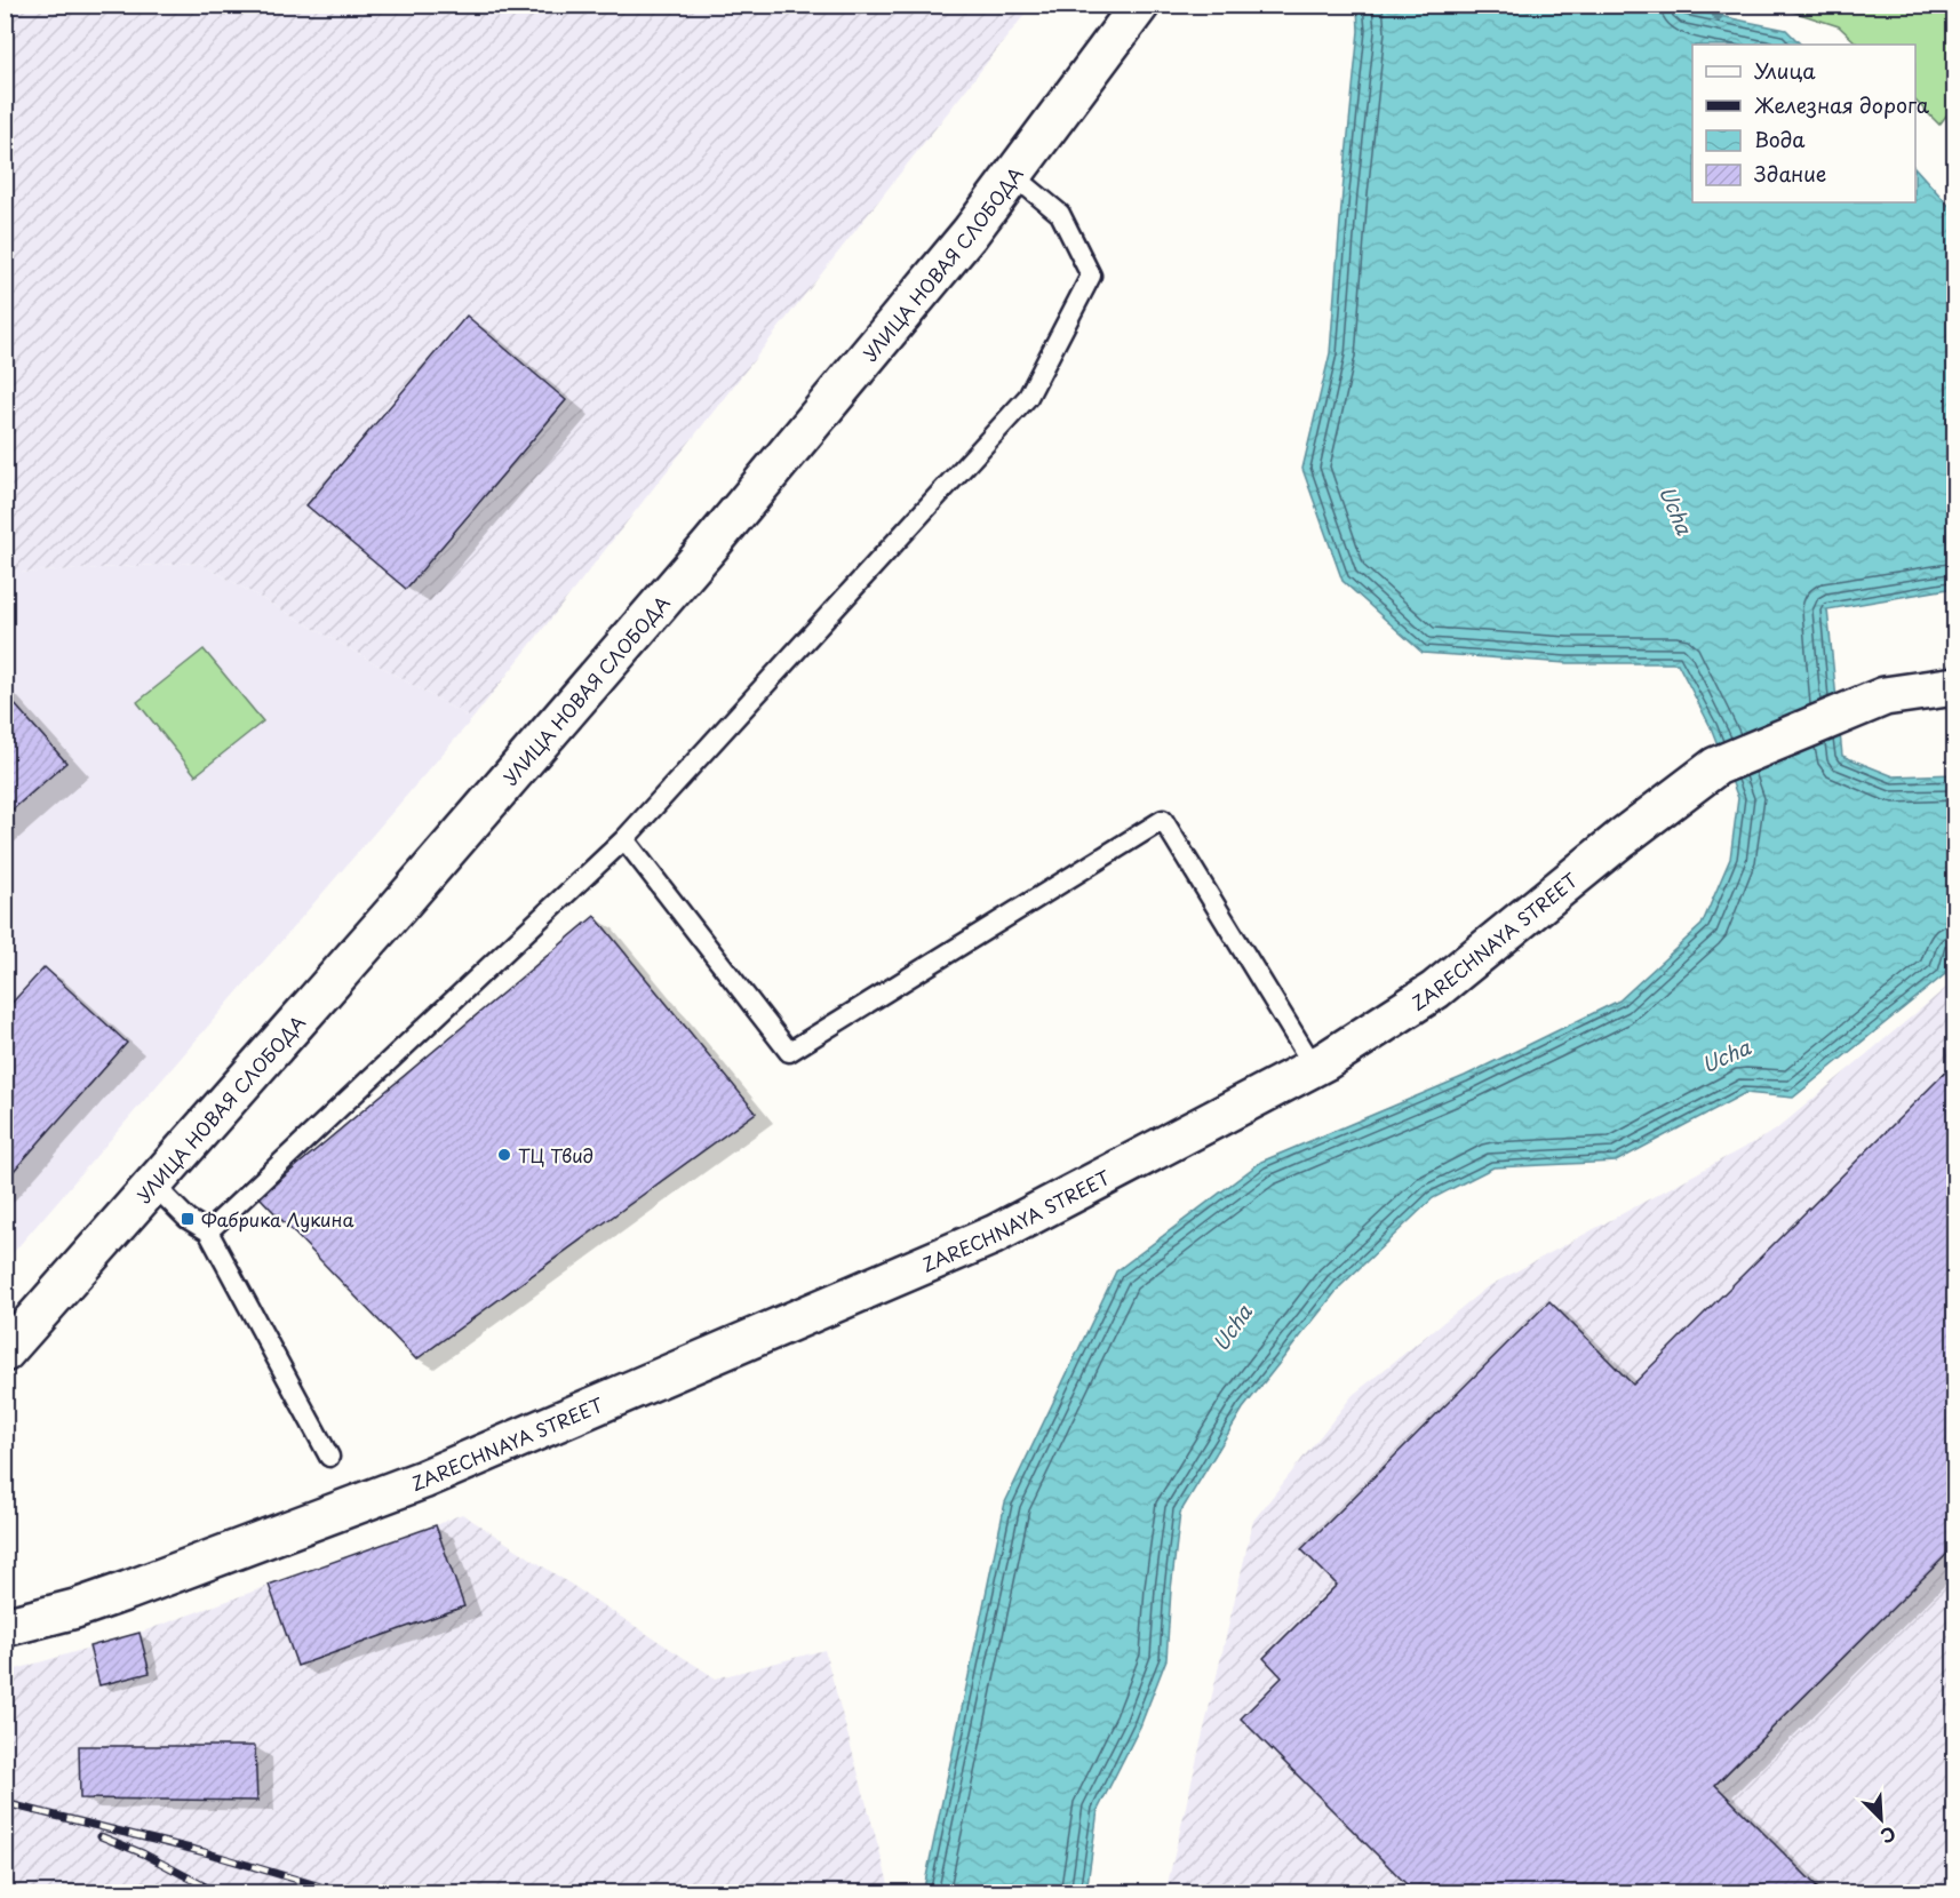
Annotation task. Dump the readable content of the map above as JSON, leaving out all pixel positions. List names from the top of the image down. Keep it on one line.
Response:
{"streets":{"main road":["УЛИЦА НОВАЯ СЛОБОДА","ZARECHNAYA STREET"]},"water":["Ucha"],"places":{"other":["ТЦ Твид"],"transit":["Фабрика Лукина"]},"legend":["Улица","Железная дорога","Вода","Здание"],"north":"bottom right"}
